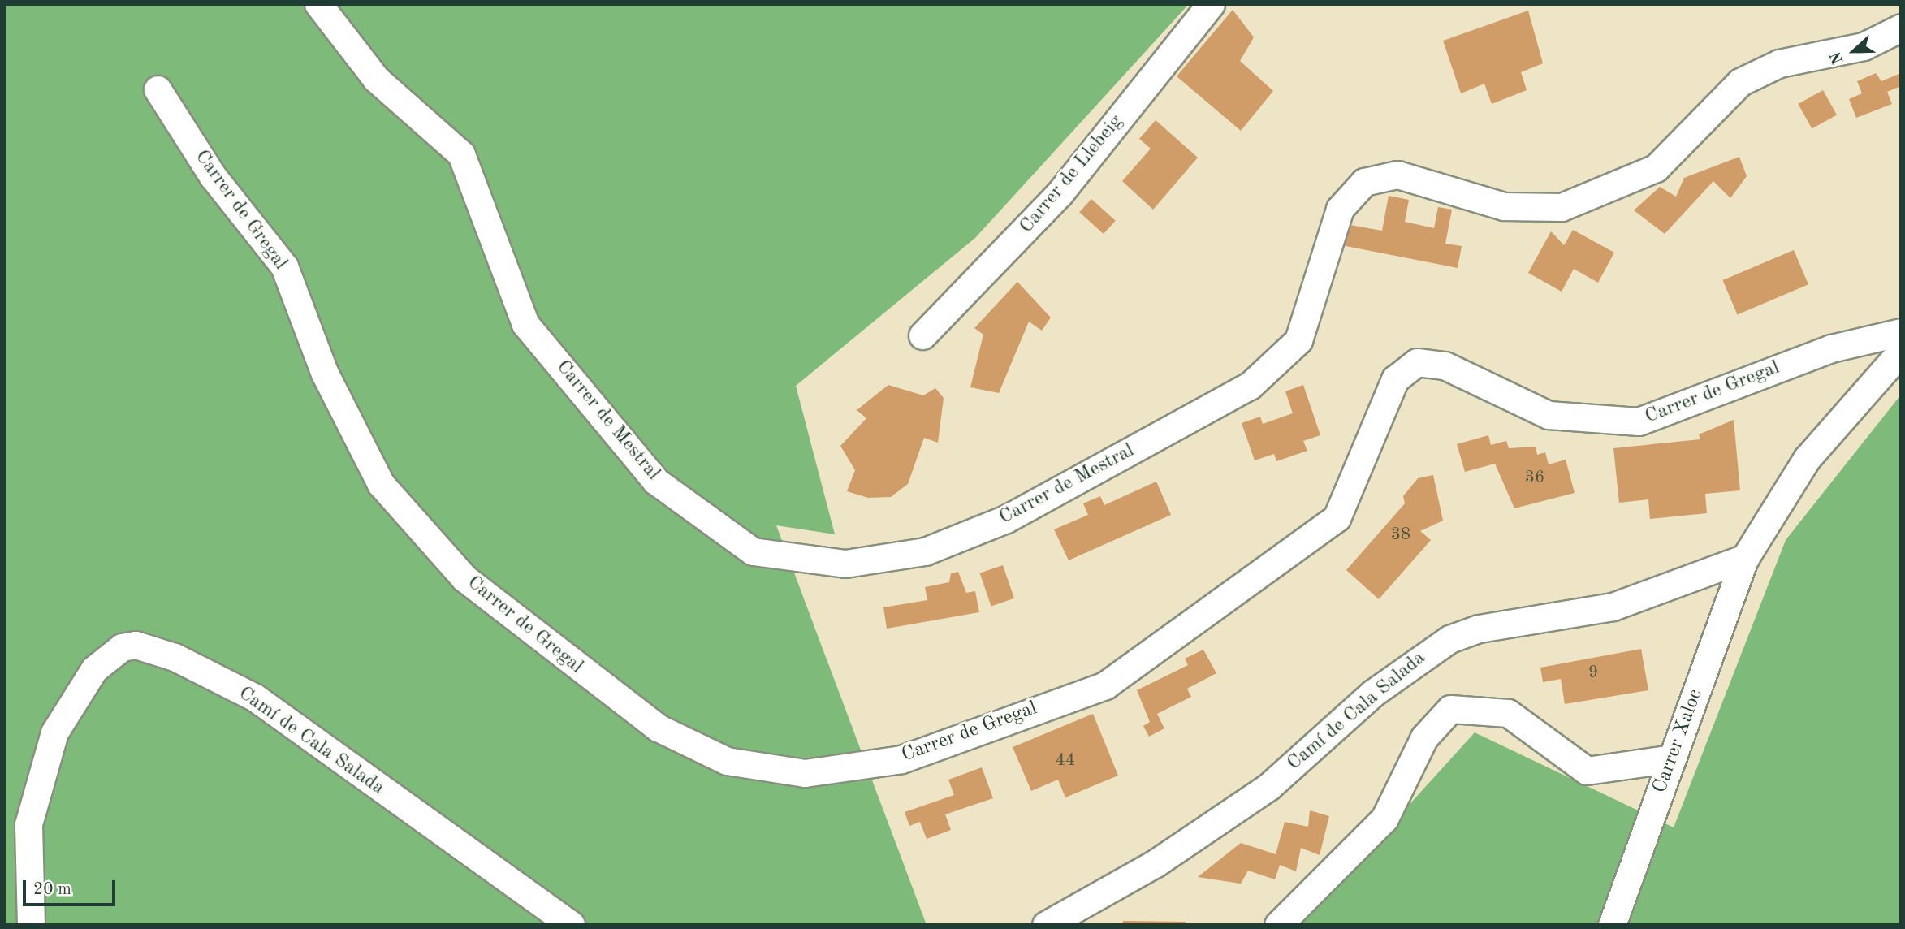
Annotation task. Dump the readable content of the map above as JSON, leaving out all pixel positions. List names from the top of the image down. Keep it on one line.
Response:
{"streets":{"street":["Carrer de Llebeig","Carrer de Gregal","Carrer de Mestral","Camí de Cala Salada","Carrer Xaloc"]},"crossings":[["Camí de Cala Salada","Carrer Xaloc"]],"house_numbers":["36","38","9","44"],"scale_bar":"20 m","north":"left"}
